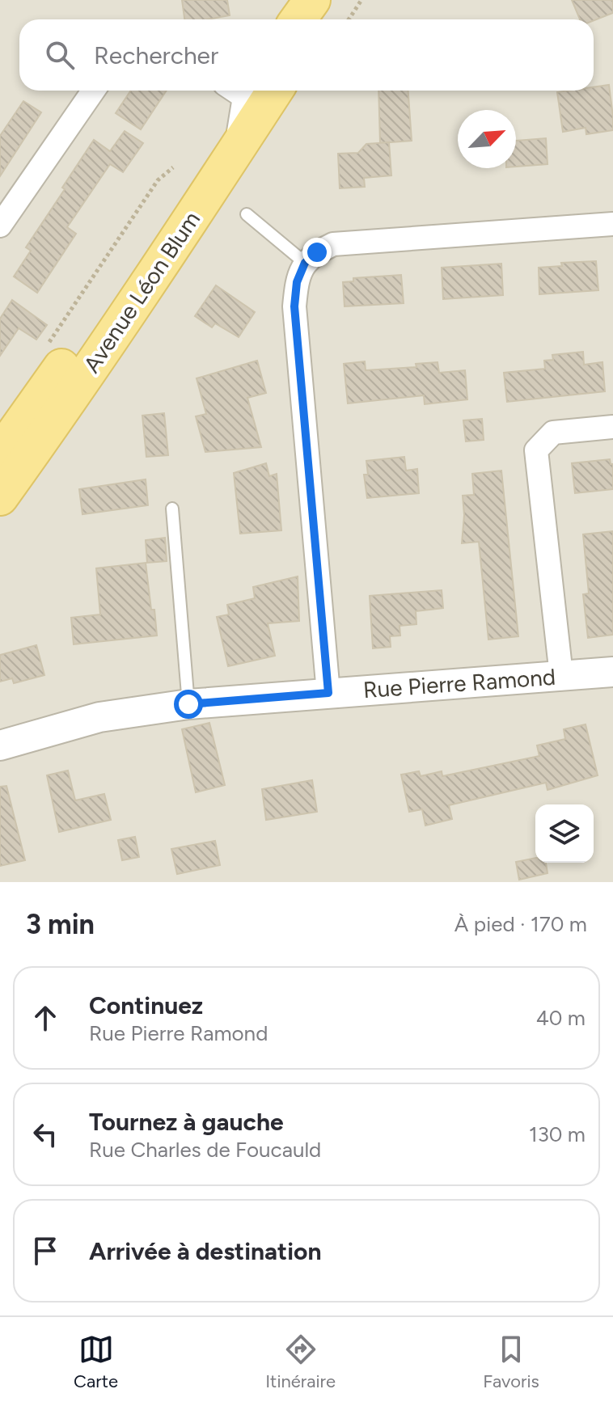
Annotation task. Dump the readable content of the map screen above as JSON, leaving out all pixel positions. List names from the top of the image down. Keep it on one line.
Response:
{"streets":{"main road":["Avenue Léon Blum"],"street":["Rue Pierre Ramond"]},"north":"top right","page":{"search":"Rechercher","heading":["3 min","À pied · 170 m"],"list":[["Continuez","Rue Pierre Ramond","40 m"],["Tournez à gauche","Rue Charles de Foucauld","130 m"],"Arrivée à destination"],"nav":["Carte","Itinéraire","Favoris"]}}
